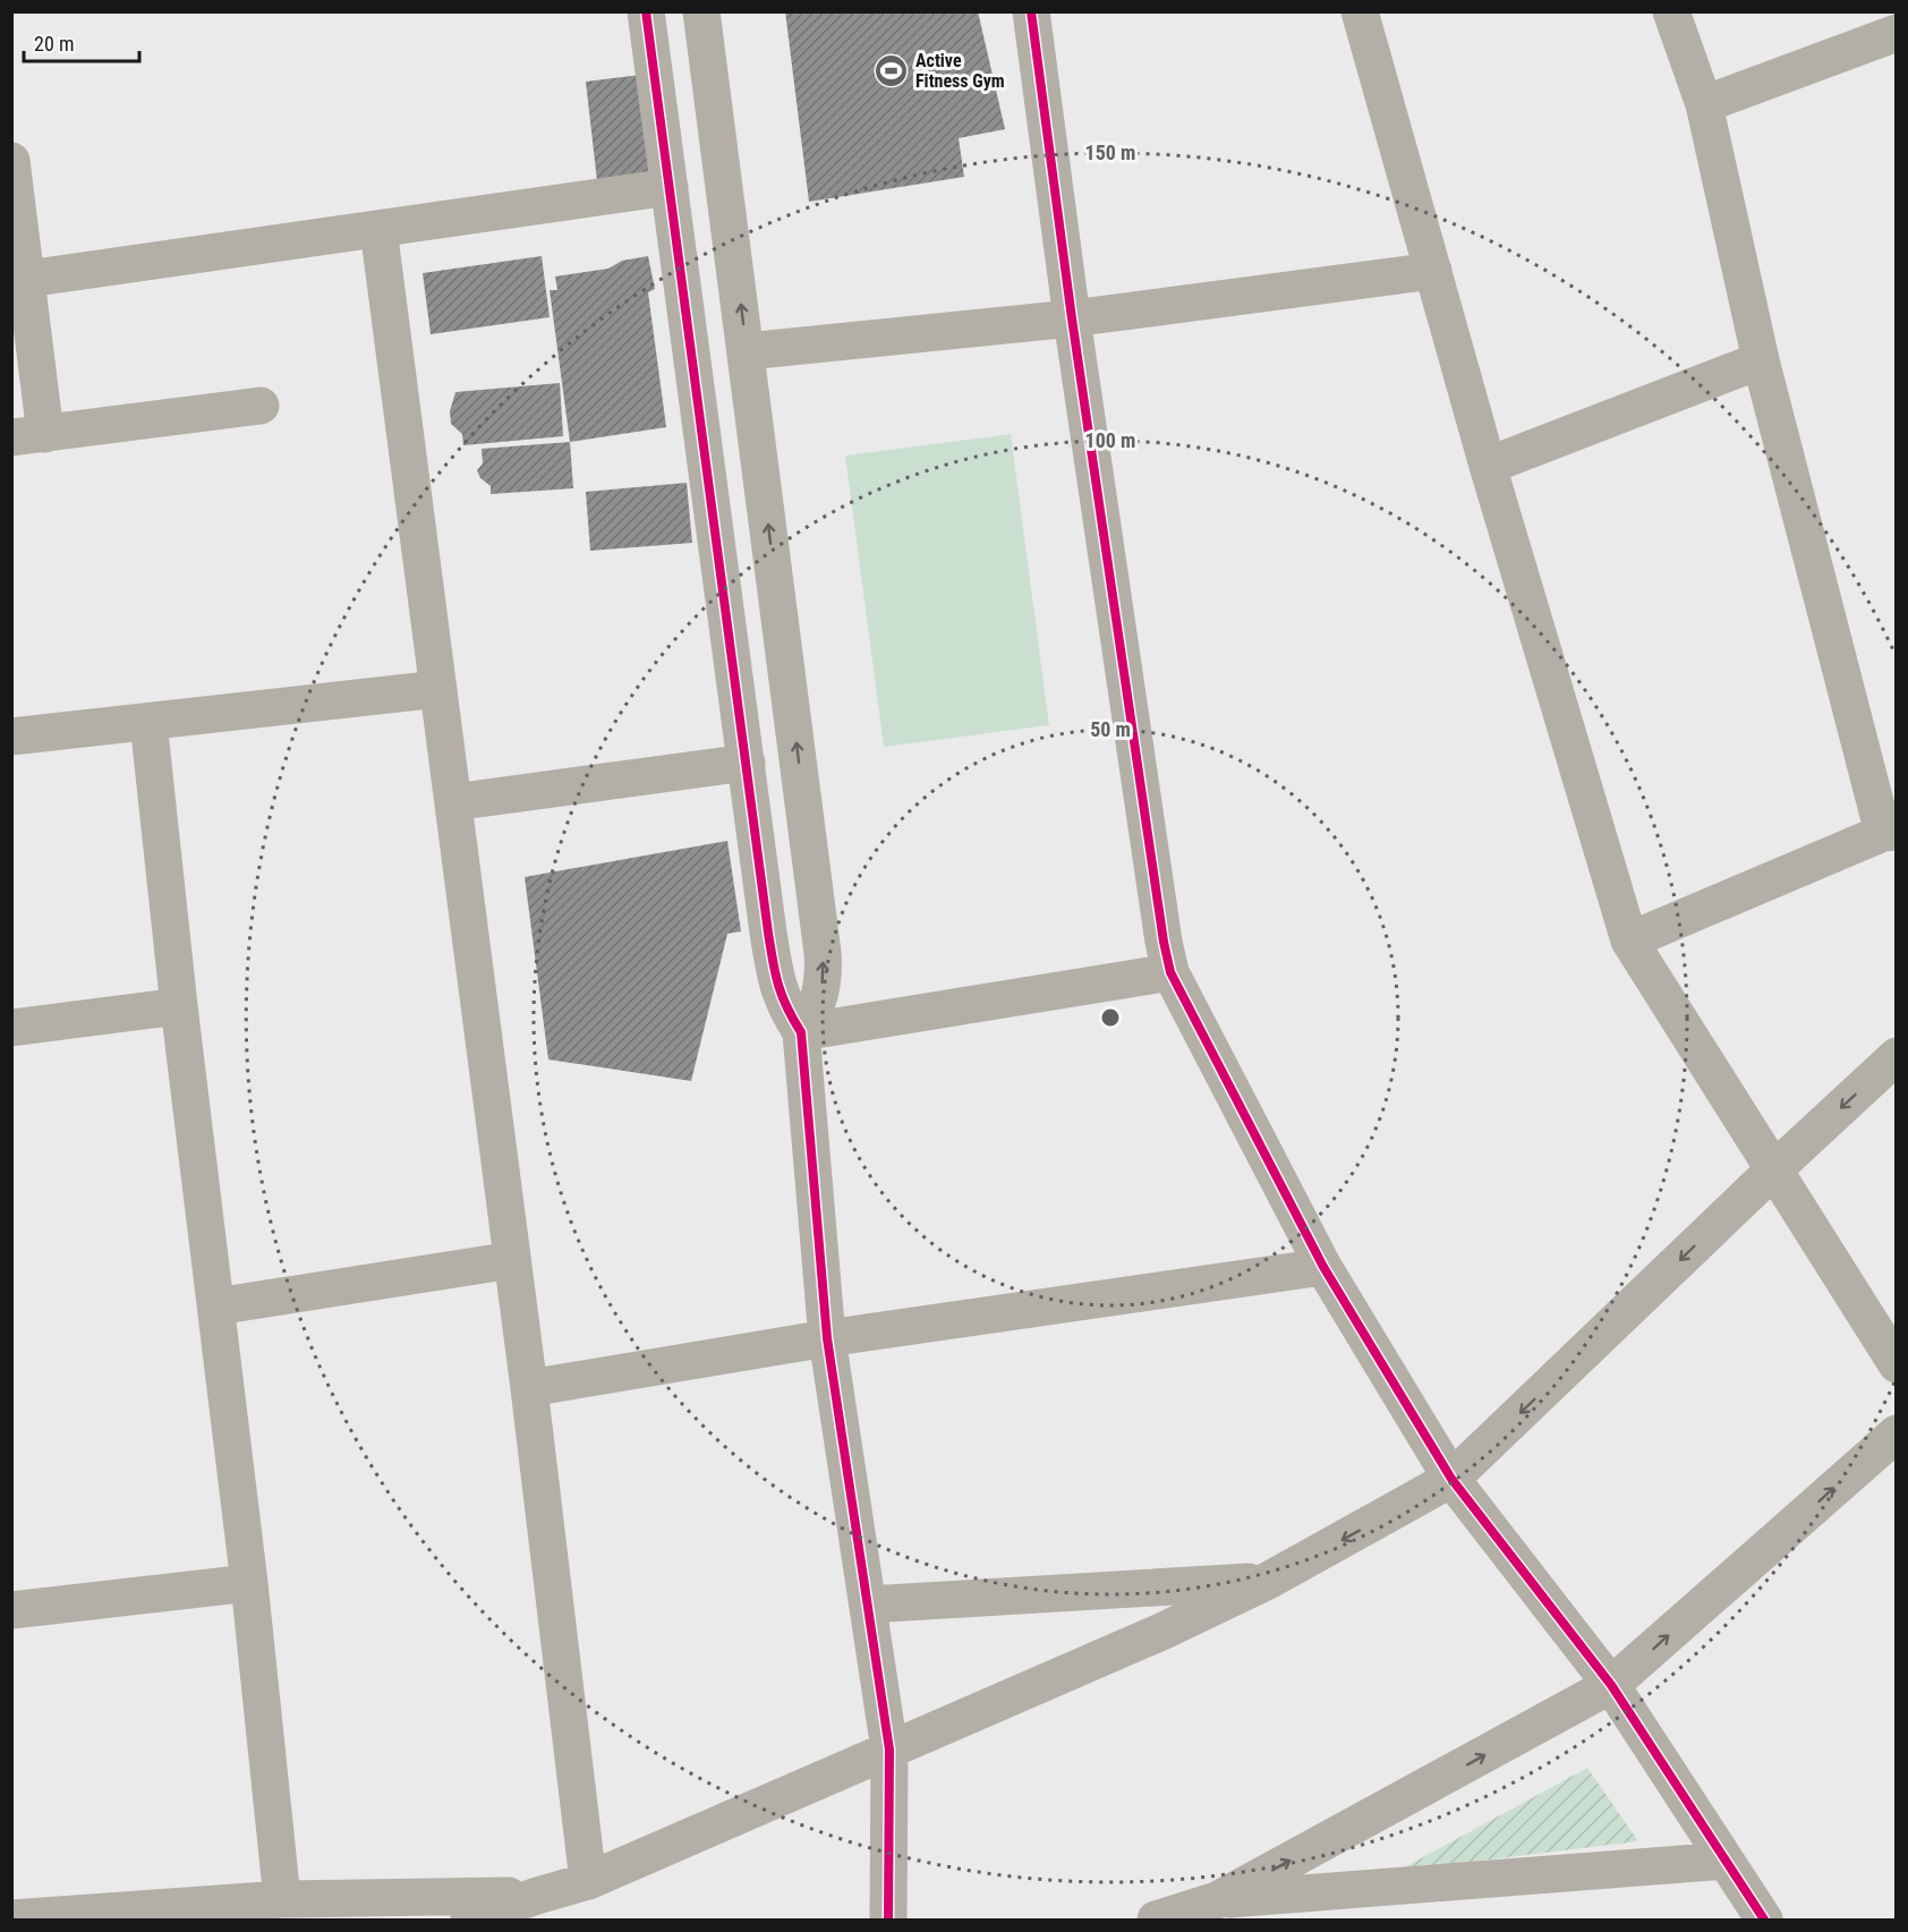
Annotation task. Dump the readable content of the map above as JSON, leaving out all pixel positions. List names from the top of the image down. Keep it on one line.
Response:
{"places":{"sports":["Active Fitness Gym"]},"scale_bar":"20 m","rings":["150 m","100 m","50 m"]}
